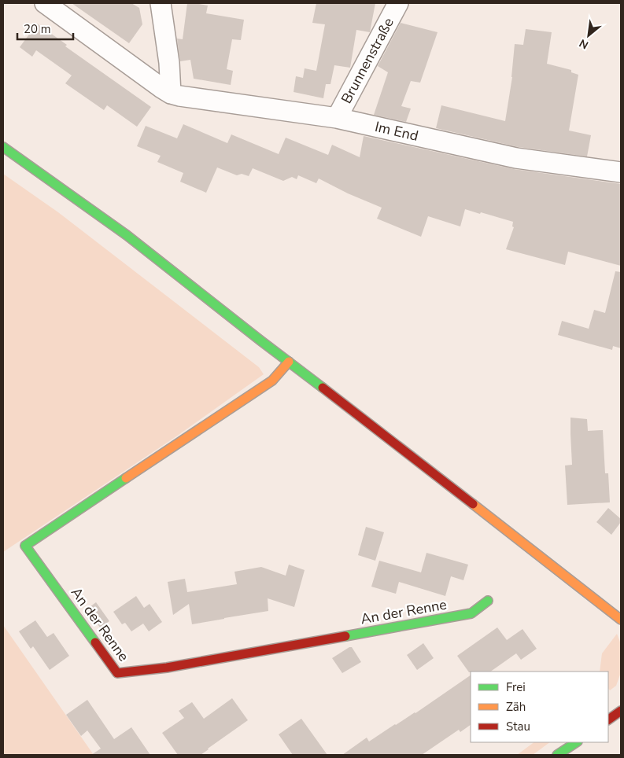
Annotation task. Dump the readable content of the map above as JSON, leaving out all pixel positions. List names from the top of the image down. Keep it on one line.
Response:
{"streets":{"street":["Brunnenstraße","Im End","An der Renne"]},"crossings":[["Brunnenstraße","Im End"]],"legend":["Frei","Zäh","Stau"],"scale_bar":"20 m","north":"bottom left"}
